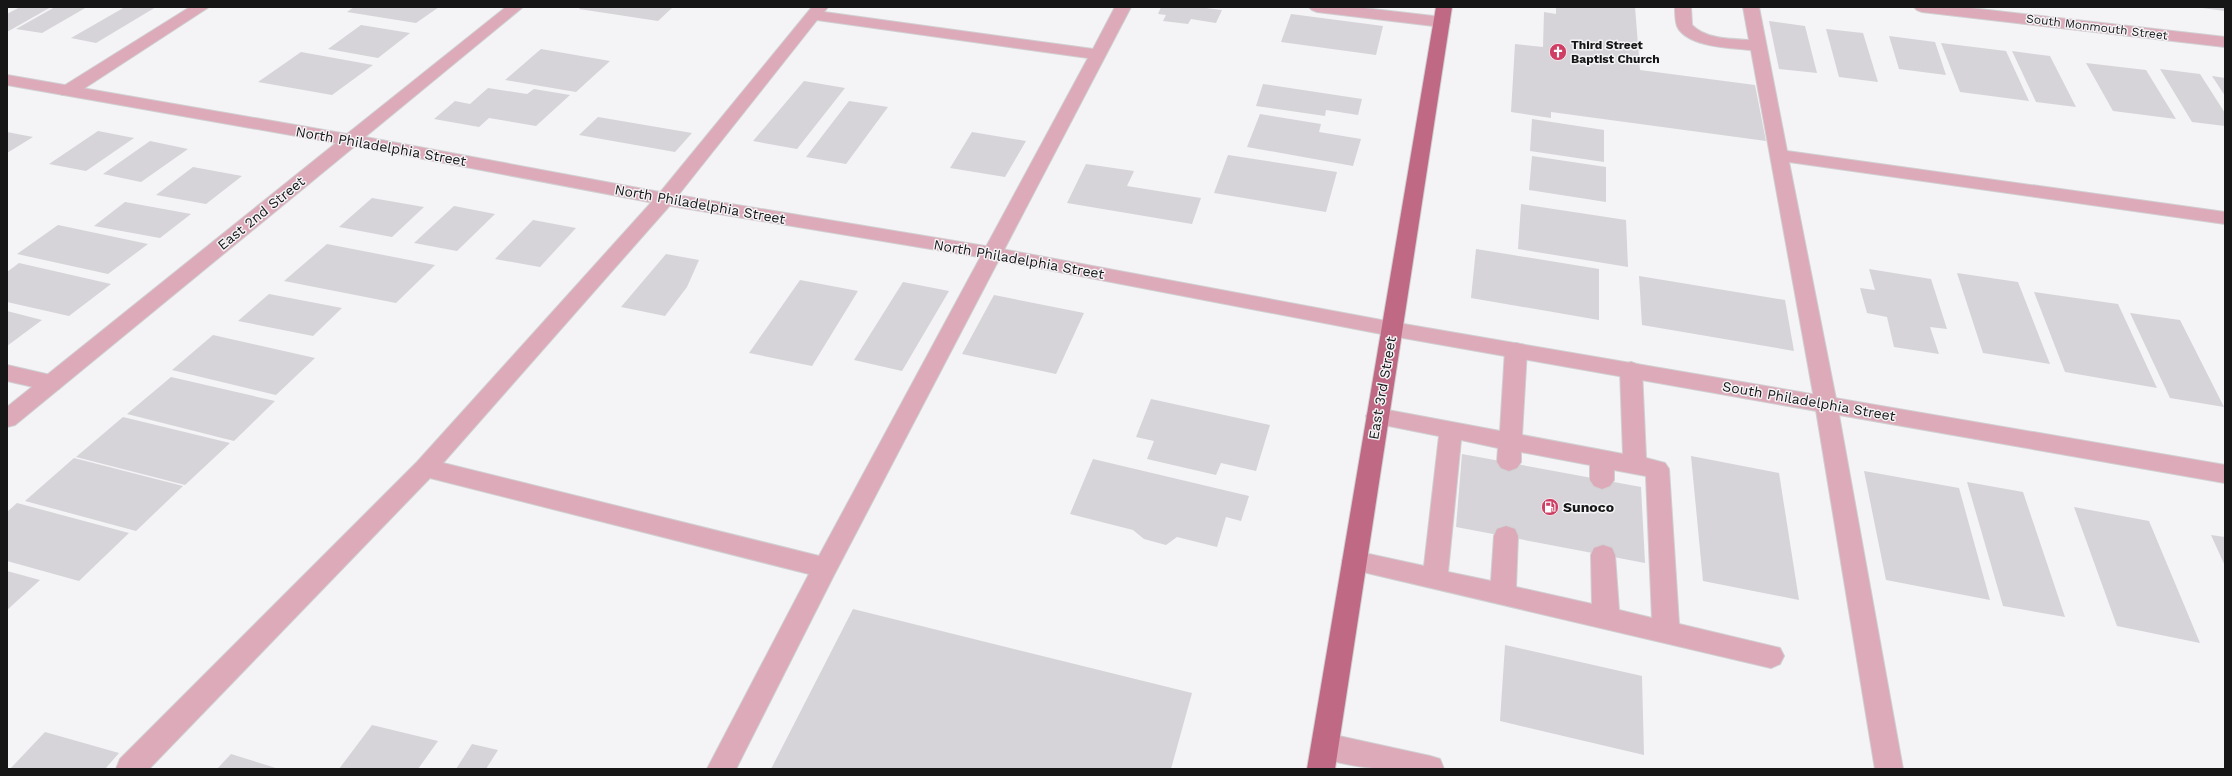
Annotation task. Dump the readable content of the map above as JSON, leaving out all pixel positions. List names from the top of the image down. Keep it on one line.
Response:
{"streets":{"main road":["East 3rd Street"],"street":["South Monmouth Street","North Philadelphia Street","East 2nd Street","South Philadelphia Street"]},"crossings":[["North Philadelphia Street","East 2nd Street"],["North Philadelphia Street","East 3rd Street"],["North Philadelphia Street","South Philadelphia Street"],["East 3rd Street","South Philadelphia Street"]],"places":{"church":["Third Street Baptist Church"],"fuel station":["Sunoco"]}}
